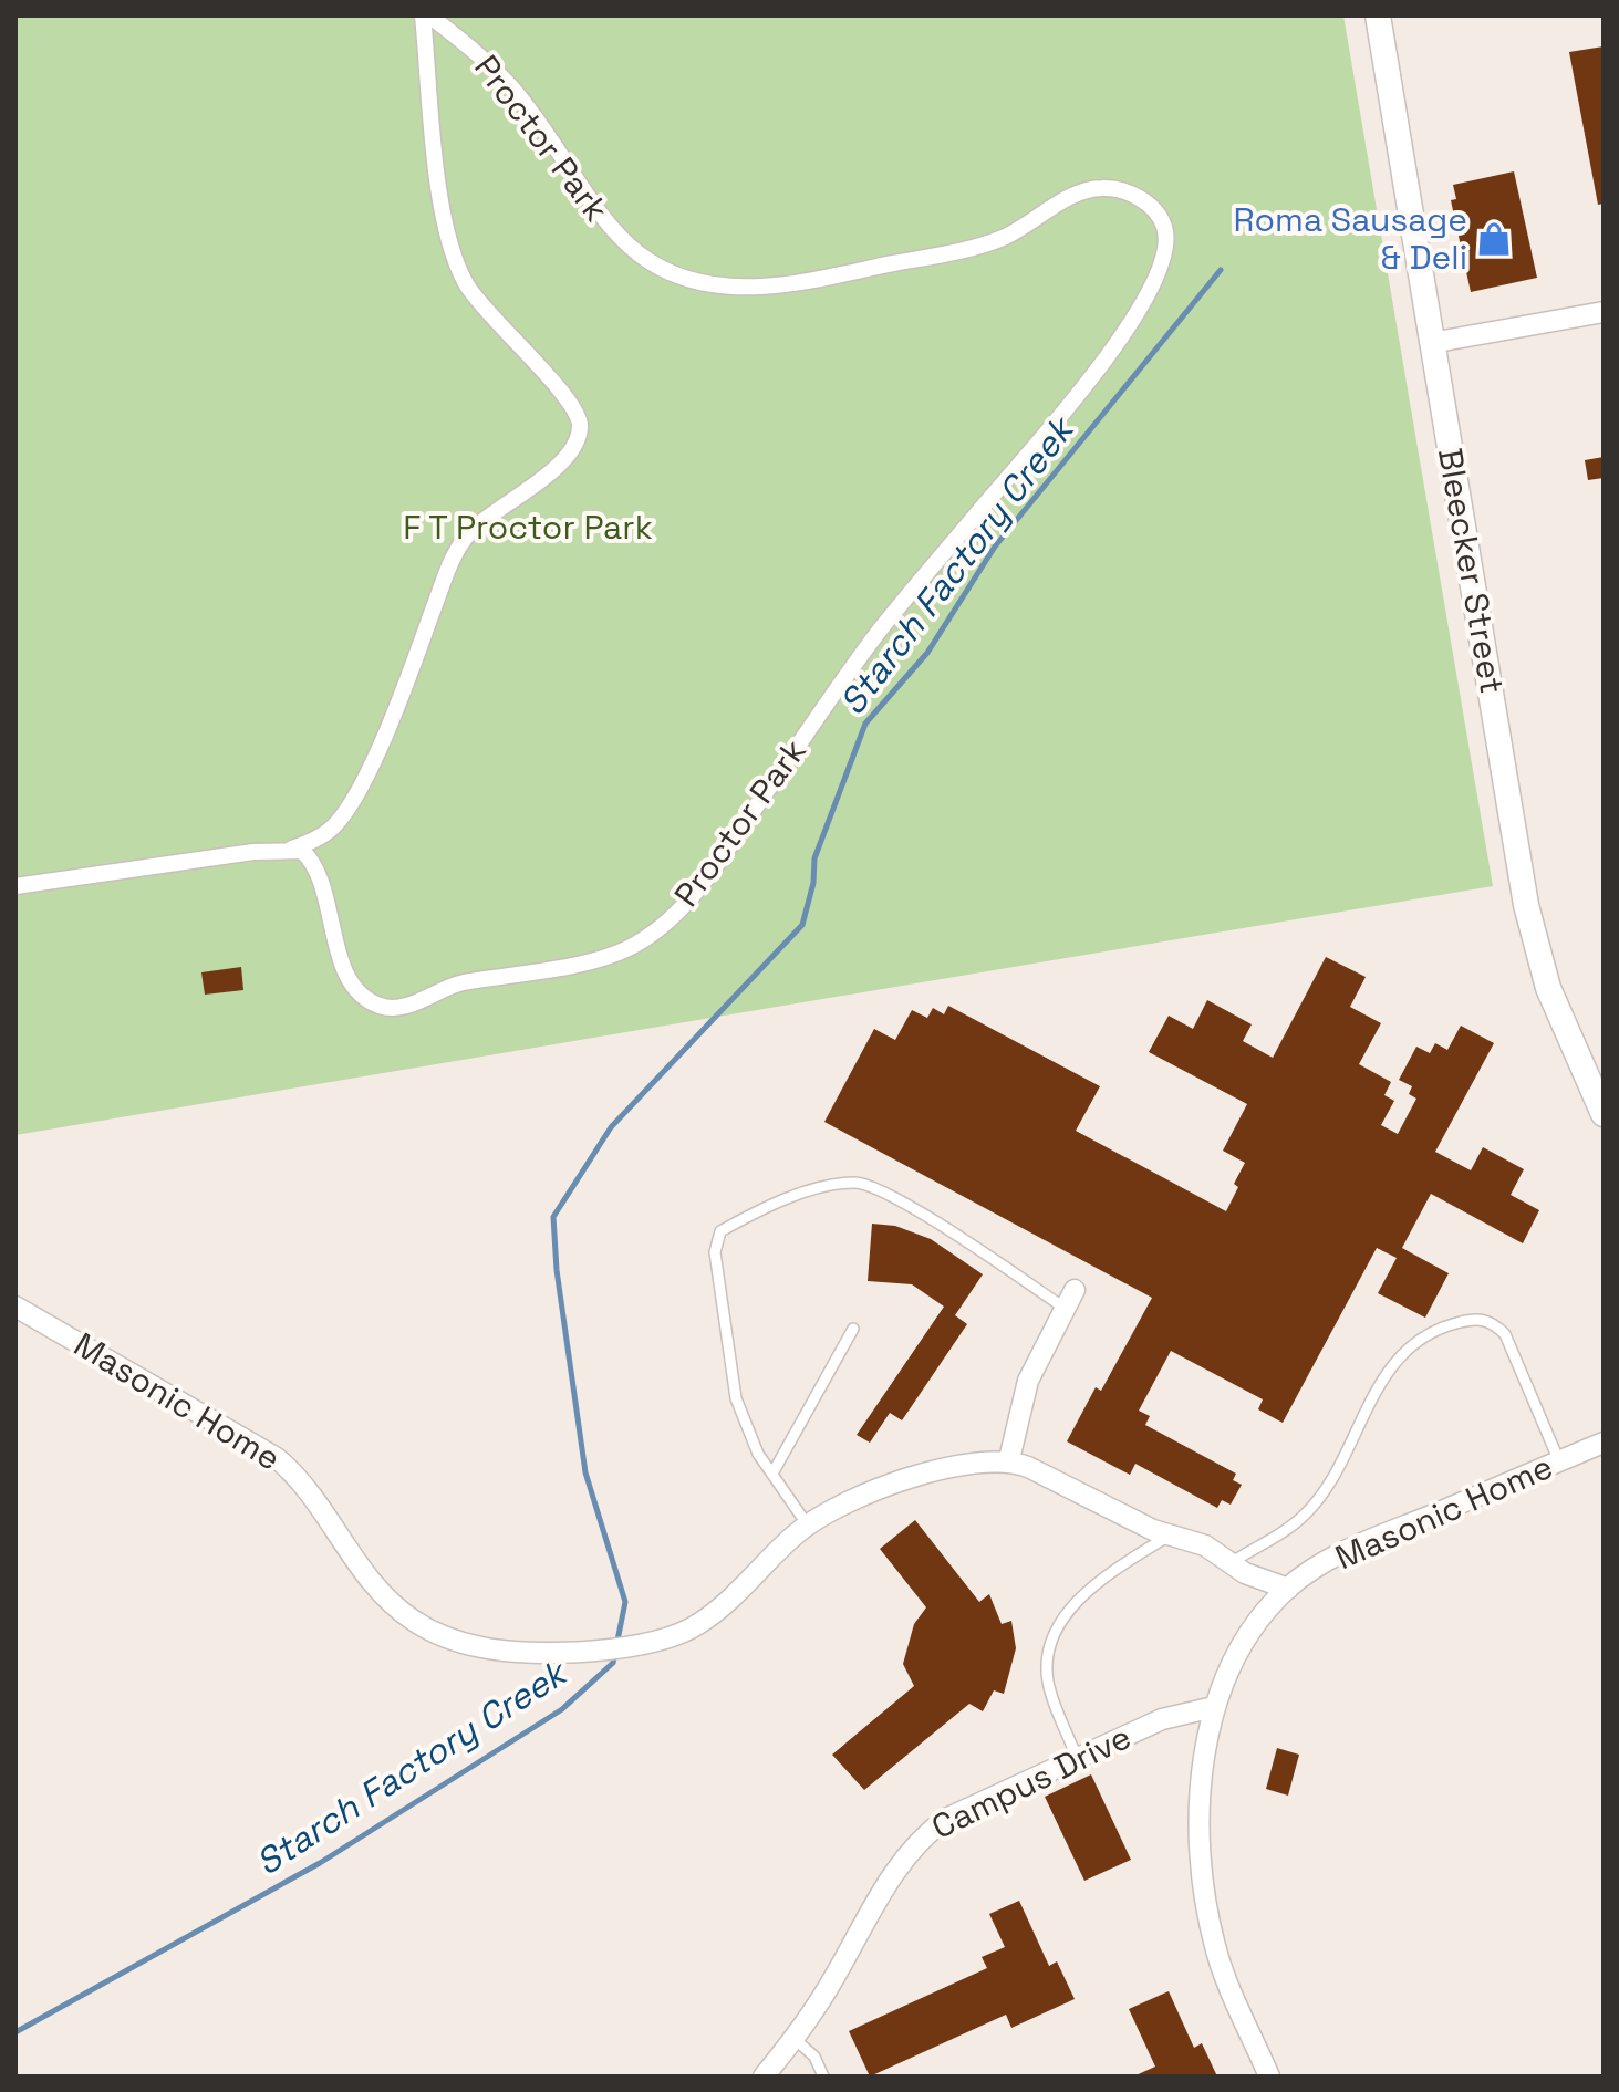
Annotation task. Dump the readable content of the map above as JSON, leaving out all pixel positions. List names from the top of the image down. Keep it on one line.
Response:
{"streets":{"street":["Proctor Park","Bleecker Street","Masonic Home","Campus Drive"]},"crossings":[["Masonic Home","Campus Drive"]],"water":["Starch Factory Creek"],"parks":["F T Proctor Park"],"places":{"shop":["Roma Sausage & Deli"]}}
